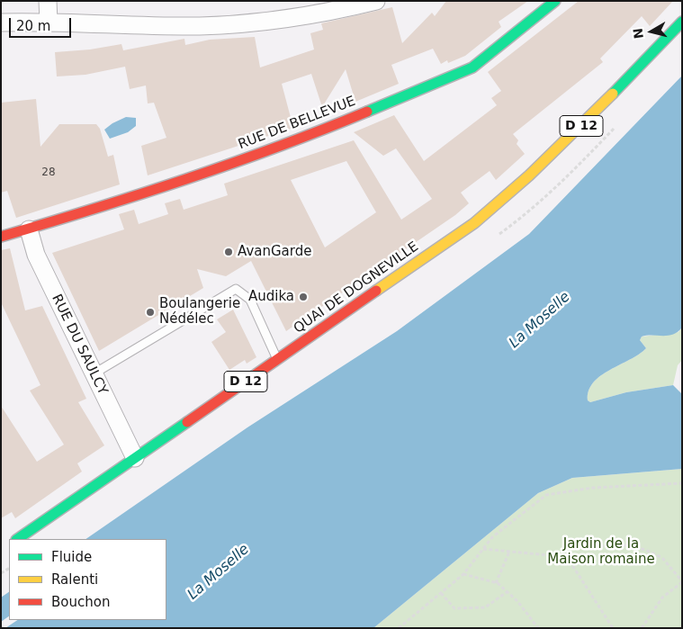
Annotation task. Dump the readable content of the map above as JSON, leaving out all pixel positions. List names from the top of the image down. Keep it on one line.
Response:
{"streets":{"main road":["RUE DE BELLEVUE","D 12","QUAI DE DOGNEVILLE"],"street":["RUE DU SAULCY"]},"crossings":[["RUE DE BELLEVUE","RUE DU SAULCY"],["QUAI DE DOGNEVILLE","RUE DU SAULCY"]],"water":["La Moselle"],"parks":["Jardin de la Maison romaine"],"places":["AvanGarde","Audika","Boulangerie Nédélec"],"house_numbers":["28"],"legend":["Fluide","Ralenti","Bouchon"],"scale_bar":"20 m","north":"left"}
